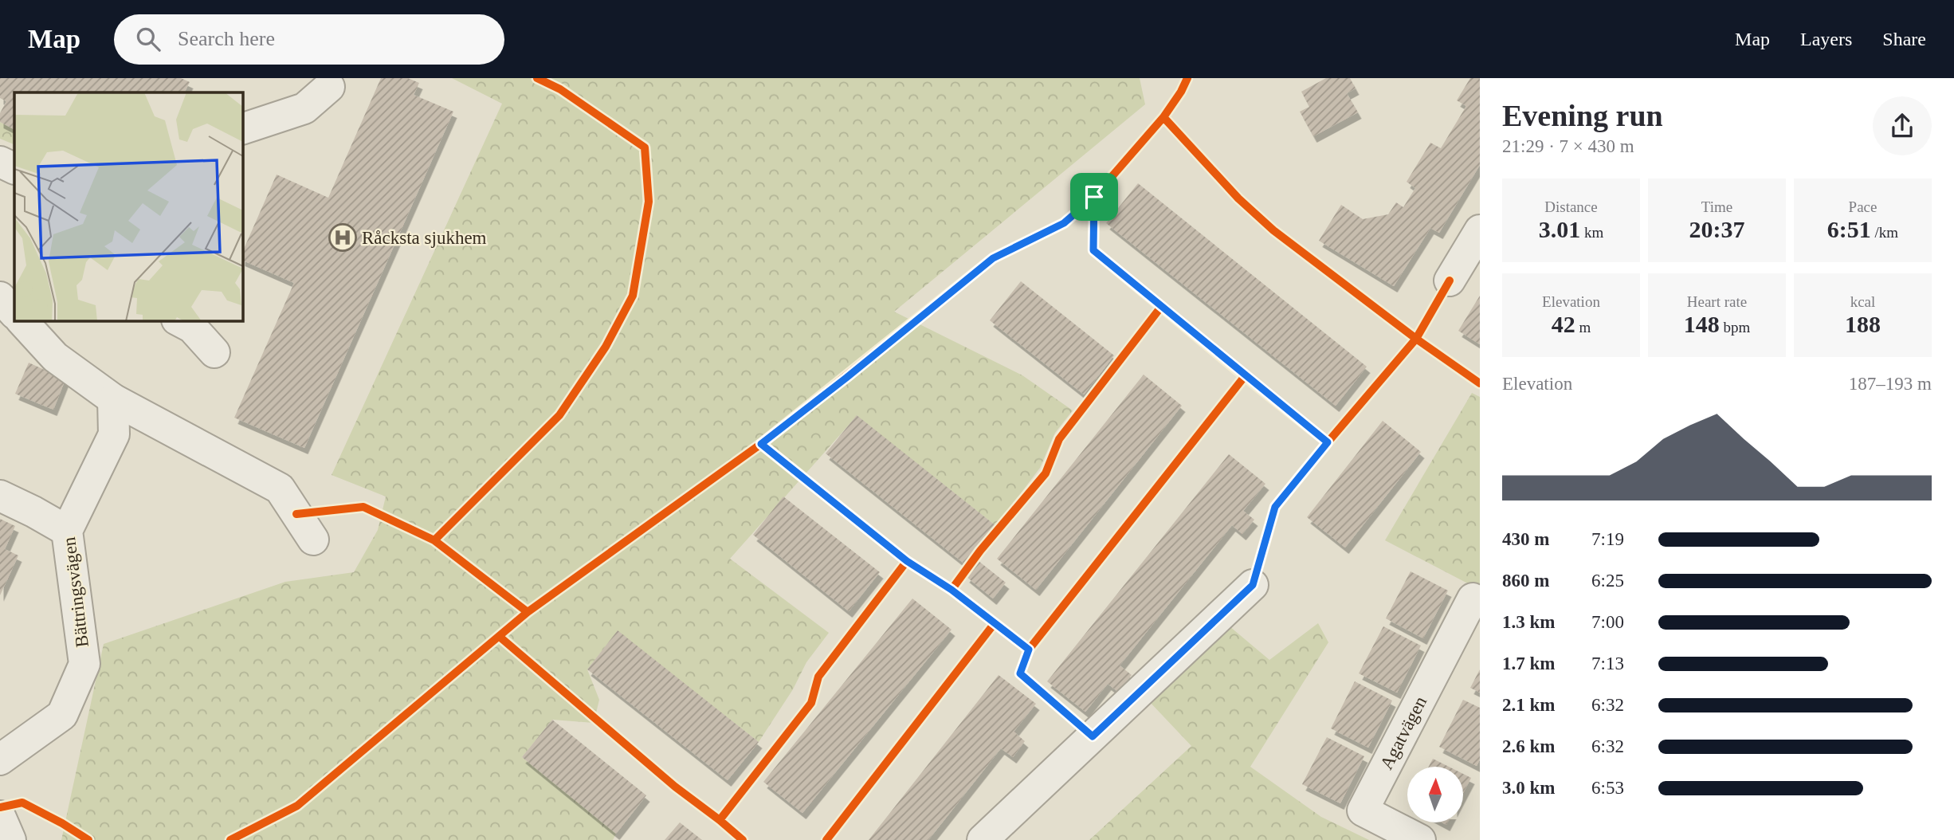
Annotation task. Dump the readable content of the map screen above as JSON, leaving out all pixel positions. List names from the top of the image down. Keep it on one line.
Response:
{"streets":{"street":["Bättringsvägen","Agatvägen"]},"places":{"hospital":["Råcksta sjukhem"]},"north":"top","page":{"header":"Map","search":"Search here","nav":["Map","Layers","Share"],"heading":["Evening run","21:29 · 7 × 430 m"],"stats":[["Distance","3.01 km"],["Time","20:37"],["Pace","6:51 /km"],["Elevation","42 m"],["Heart rate","148 bpm"],["kcal","188"]],"chart":["Elevation","187–193 m"],"list":[{"name":"430 m","note":"7:19"},{"name":"860 m","note":"6:25"},{"name":"1.3 km","note":"7:00"},{"name":"1.7 km","note":"7:13"},{"name":"2.1 km","note":"6:32"},{"name":"2.6 km","note":"6:32"},{"name":"3.0 km","note":"6:53"}]}}
